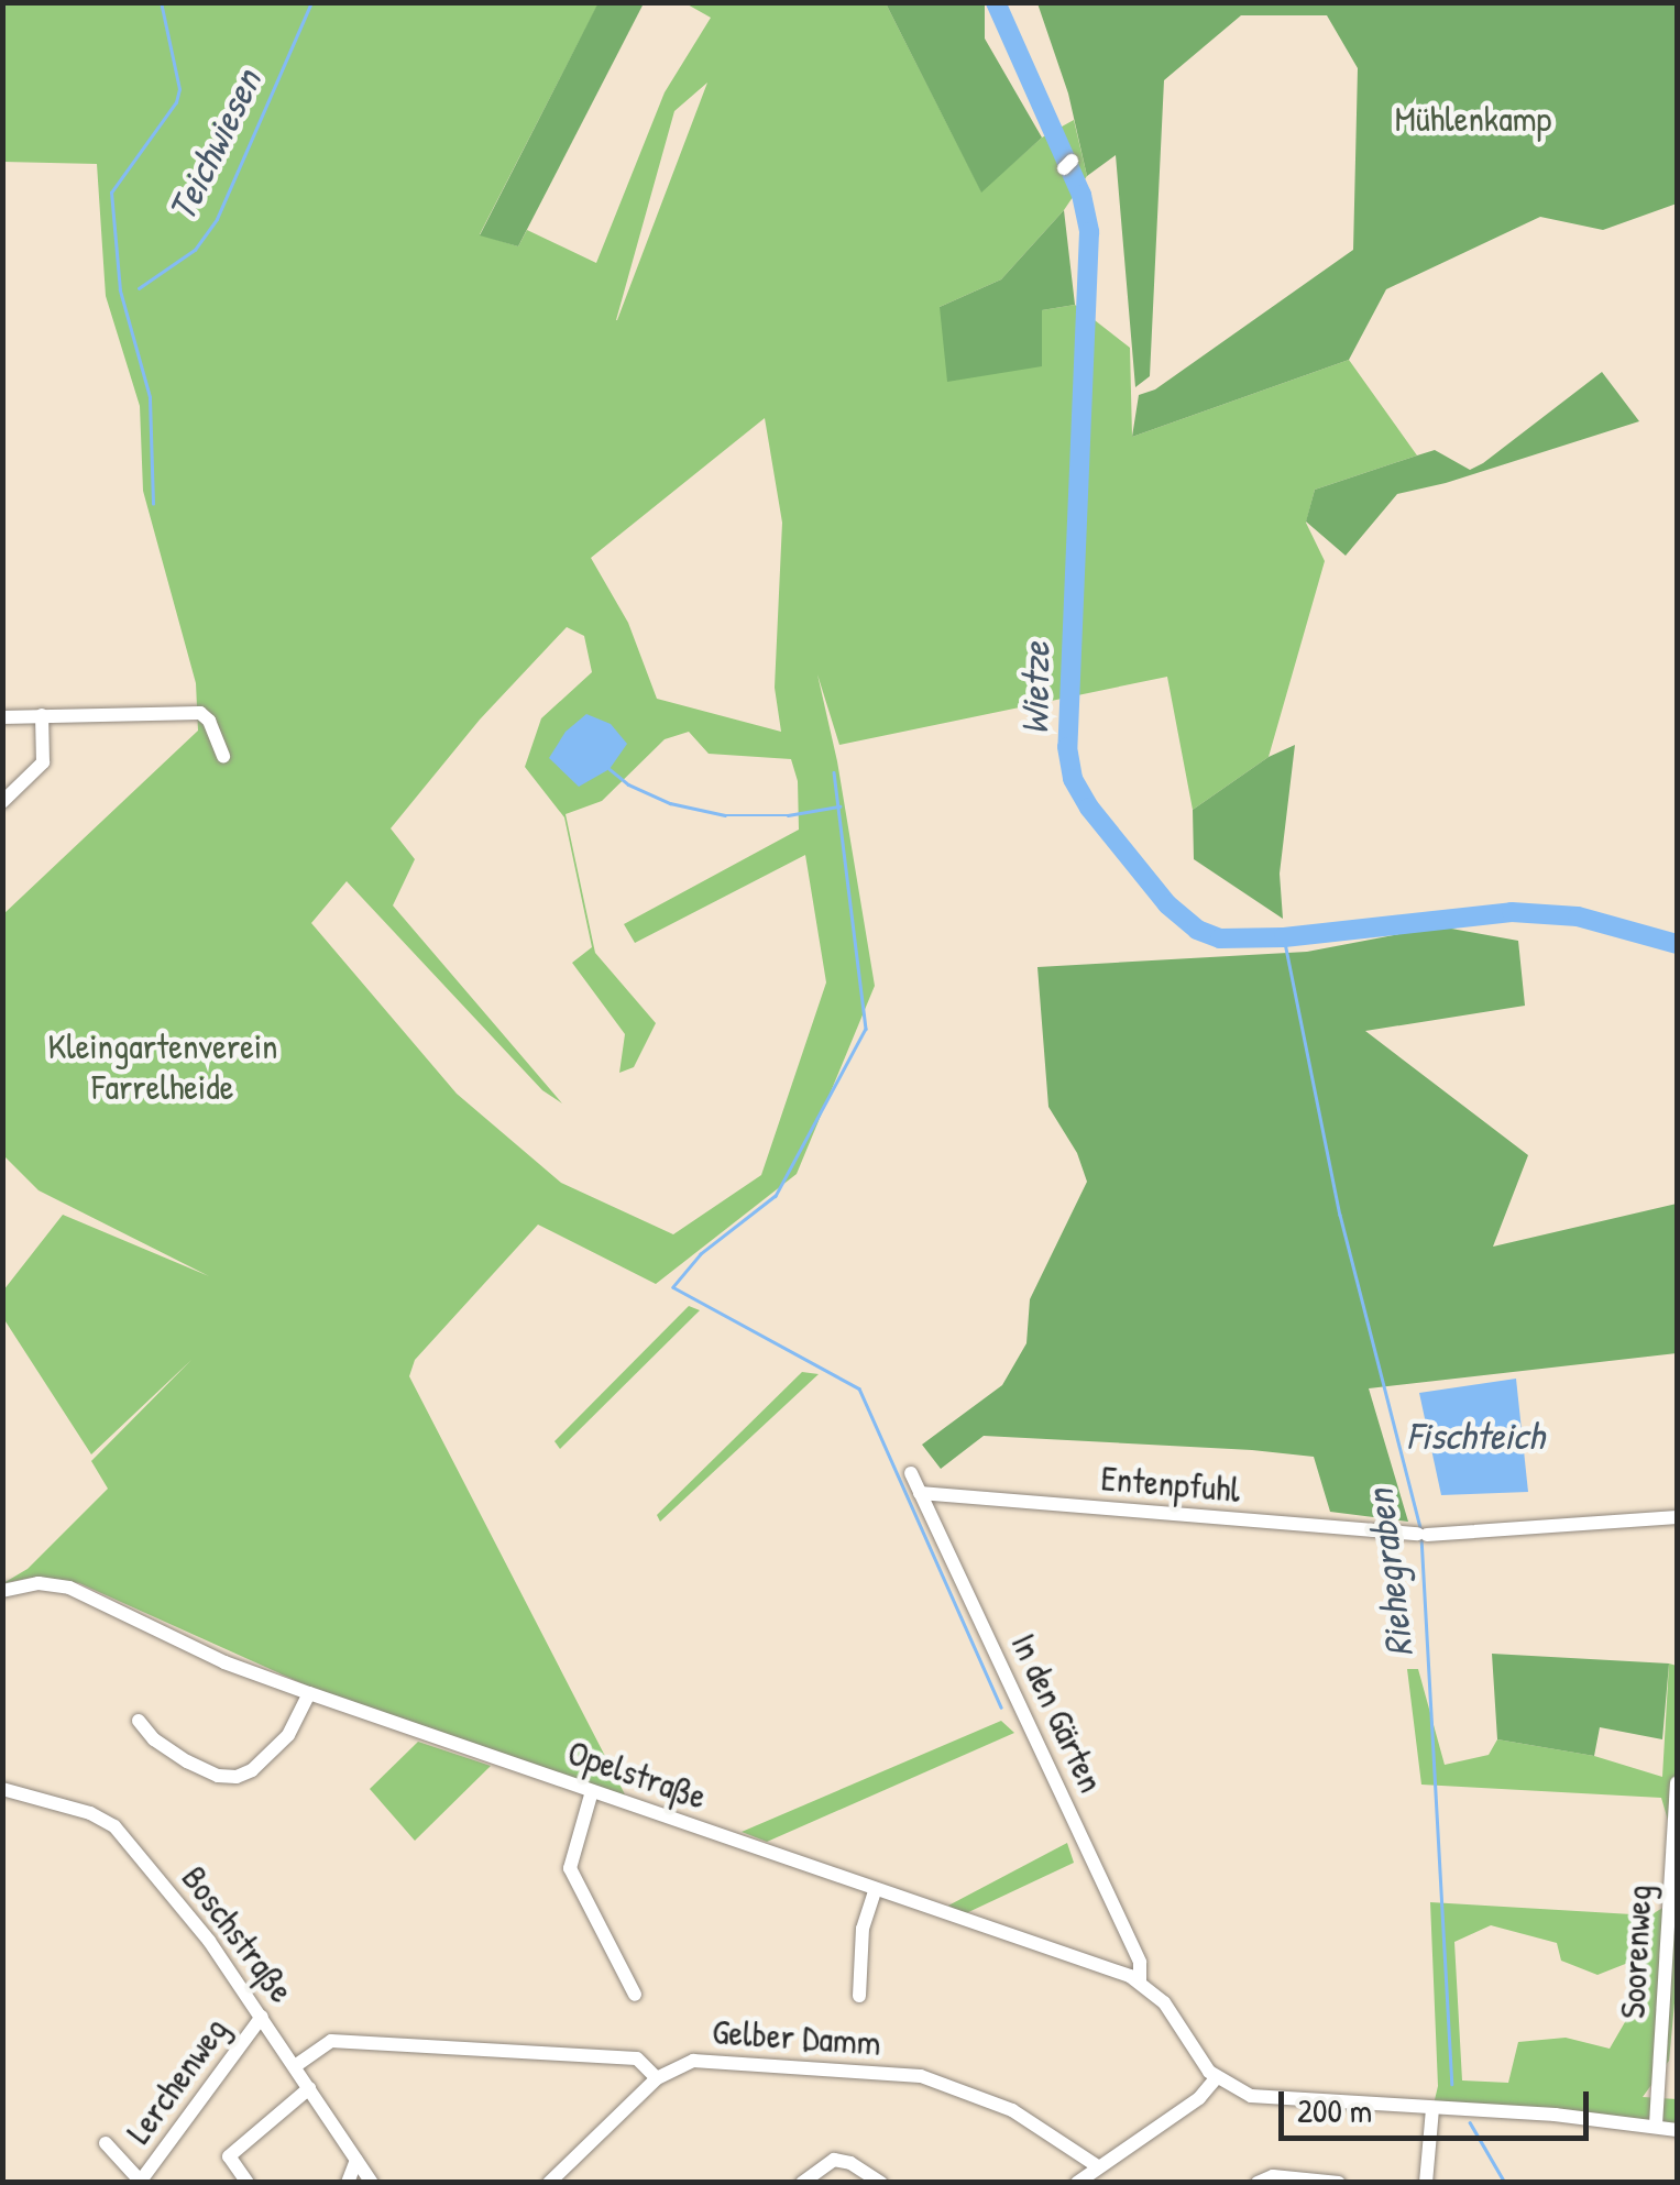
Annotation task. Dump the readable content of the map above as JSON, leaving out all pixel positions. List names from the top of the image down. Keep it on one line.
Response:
{"streets":{"street":["Entenpfuhl","In den Gärten","Opelstraße","Boschstraße","Soorenweg","Gelber Damm","Lerchenweg"]},"crossings":[["Entenpfuhl","In den Gärten"],["In den Gärten","Opelstraße"],["Boschstraße","Lerchenweg"]],"water":["Teichwiesen","Wietze","Fischteich","Riehegraben"],"parks":["Mühlenkamp","Kleingartenverein Farrelheide"],"scale_bar":"200 m"}
